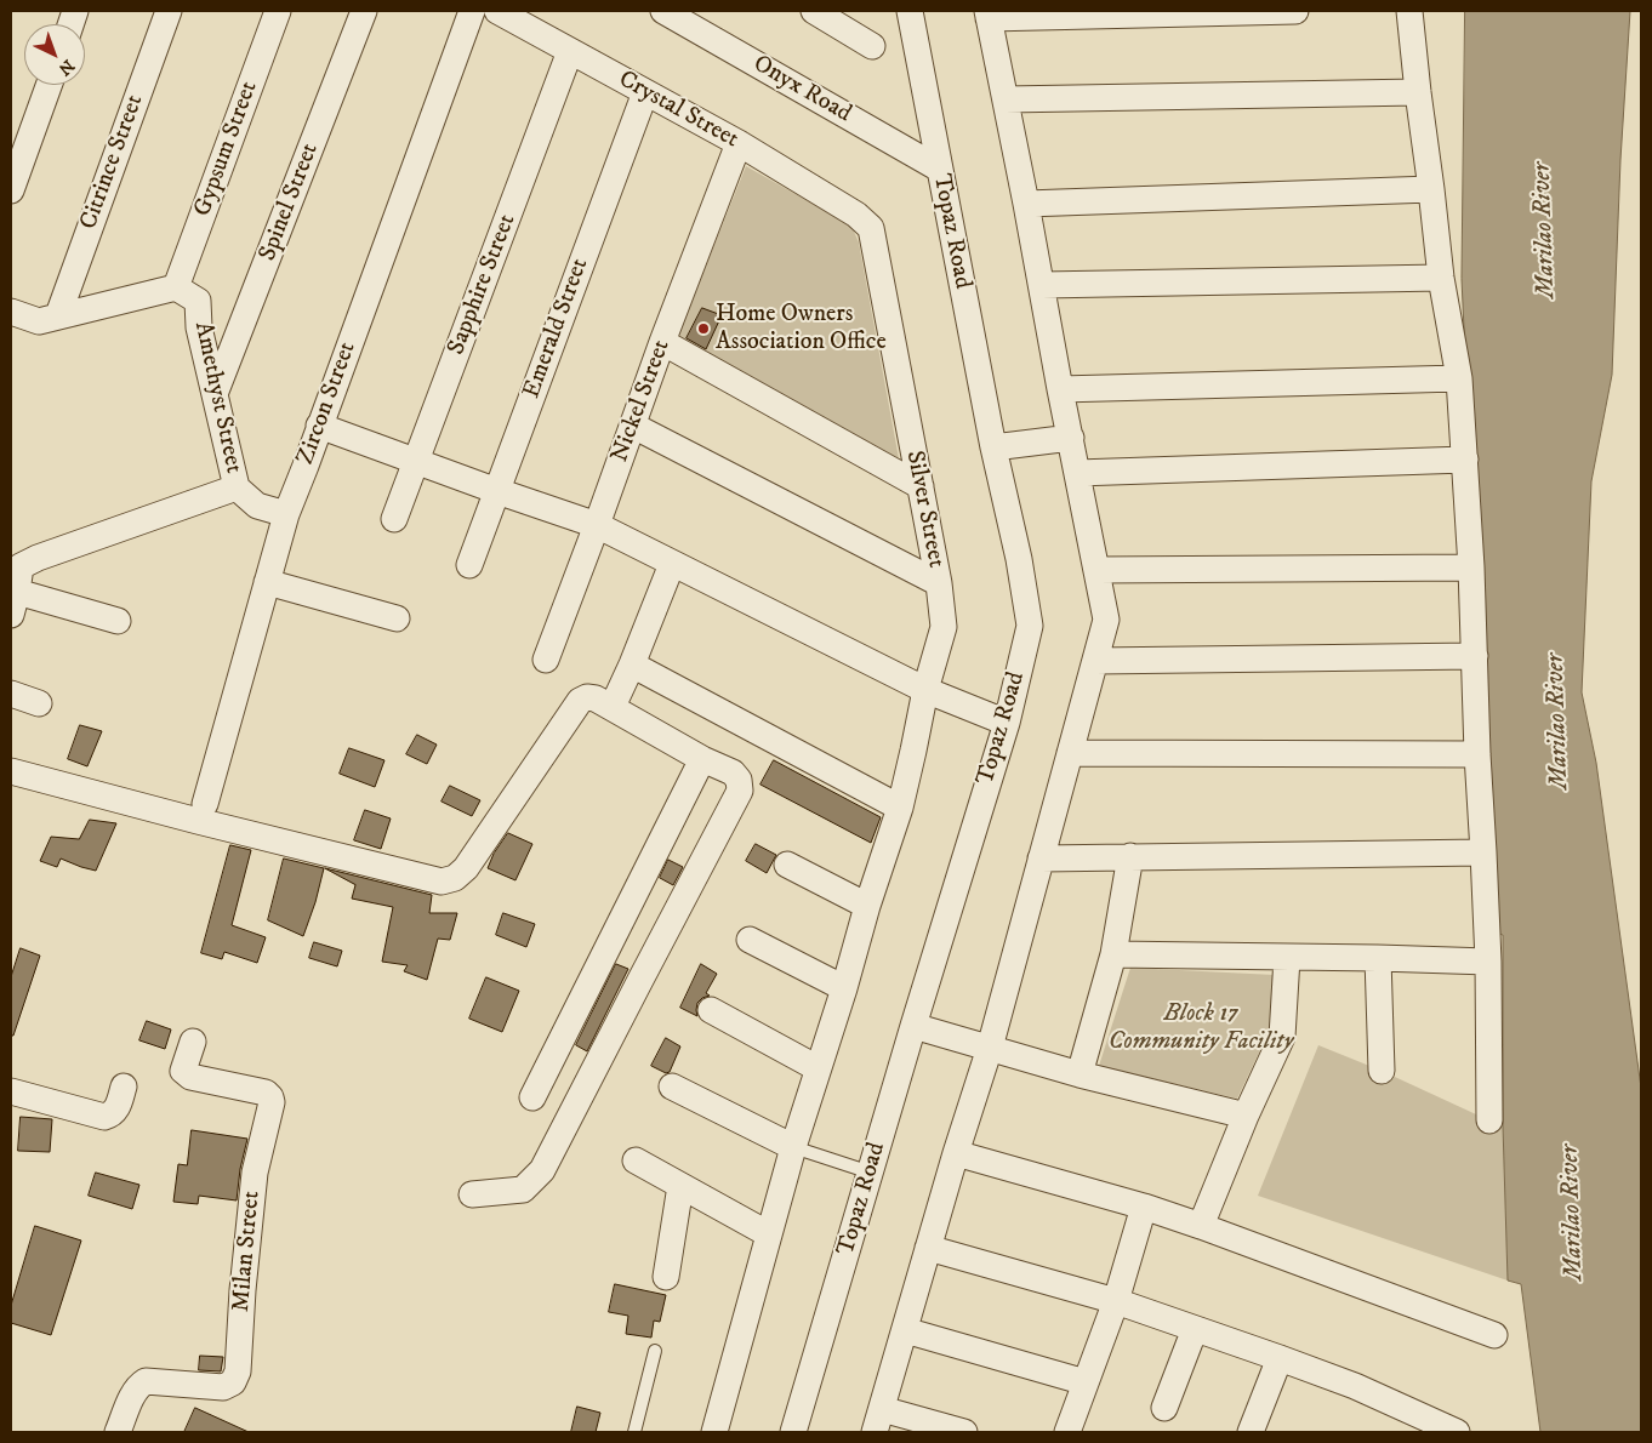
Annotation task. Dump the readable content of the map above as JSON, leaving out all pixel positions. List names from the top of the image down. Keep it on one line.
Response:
{"streets":{"street":["Onyx Road","Crystal Street","Gypsum Street","Citrince Street","Spinel Street","Topaz Road","Sapphire Street","Emerald Street","Amethyst Street","Nickel Street","Zircon Street","Silver Street","Milan Street"]},"crossings":[["Onyx Road","Topaz Road"],["Crystal Street","Sapphire Street"],["Crystal Street","Emerald Street"],["Crystal Street","Nickel Street"],["Crystal Street","Silver Street"],["Gypsum Street","Amethyst Street"],["Spinel Street","Amethyst Street"],["Amethyst Street","Zircon Street"]],"water":["Marilao River"],"parks":["Block 17 Community Facility"],"places":["Home Owners Association Office"],"north":"bottom right"}
